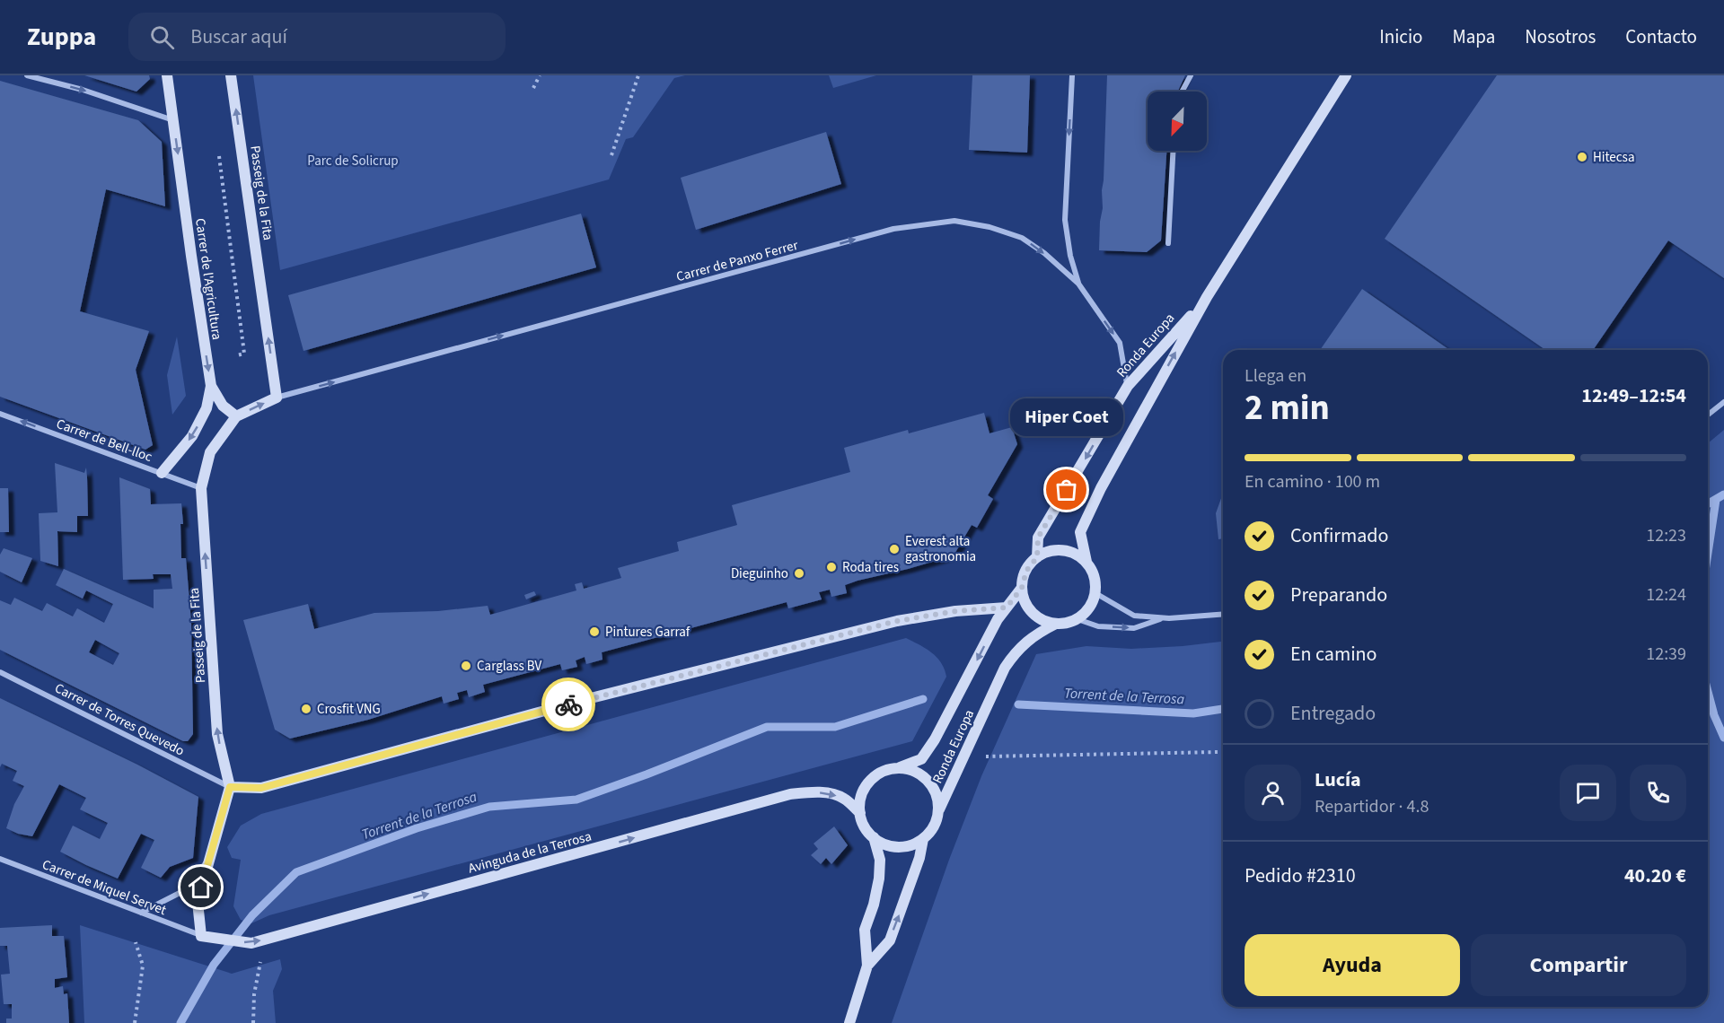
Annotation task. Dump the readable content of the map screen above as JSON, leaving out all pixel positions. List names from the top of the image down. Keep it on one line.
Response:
{"streets":{"street":["Passeig de la Fita","Carrer de Panxo Ferrer","Carrer de l'Agricultura","Ronda Europa","Carrer de Bell-lloc","Carrer de Torres Quevedo","Avinguda de la Terrosa","Carrer de Miquel Servet"]},"crossings":[["Passeig de la Fita","Carrer de Panxo Ferrer"],["Passeig de la Fita","Carrer de Bell-lloc"],["Passeig de la Fita","Carrer de Torres Quevedo"],["Passeig de la Fita","Avinguda de la Terrosa"],["Passeig de la Fita","Carrer de Miquel Servet"],["Carrer de Panxo Ferrer","Ronda Europa"],["Carrer de l'Agricultura","Carrer de Bell-lloc"],["Ronda Europa","Avinguda de la Terrosa"],["Avinguda de la Terrosa","Carrer de Miquel Servet"]],"one_way":["Passeig de la Fita","Carrer de Panxo Ferrer","Carrer de l'Agricultura","Carrer de Bell-lloc","Avinguda de la Terrosa"],"water":["Torrent de la Terrosa"],"parks":["Parc de Solicrup"],"places":["Hitecsa","Hiper Coet","Everest alta gastronomia","Roda tires","Dieguinho","Pintures Garraf","Carglass BV","Crosfit VNG"],"north":"bottom left","page":{"header":"Zuppa","search":"Buscar aquí","nav":["Inicio","Mapa","Nosotros","Contacto"],"heading":["2 min","Llega en","12:49–12:54"],"panel":["Lucía","Repartidor · 4.8","Pedido #2310","40.20 €"],"bubble":"Hiper Coet","bar":"En camino · 100 m","list":[["Confirmado","12:23"],["Preparando","12:24"],["En camino","12:39"],"Entregado"],"buttons":["Ayuda","Compartir"]}}
